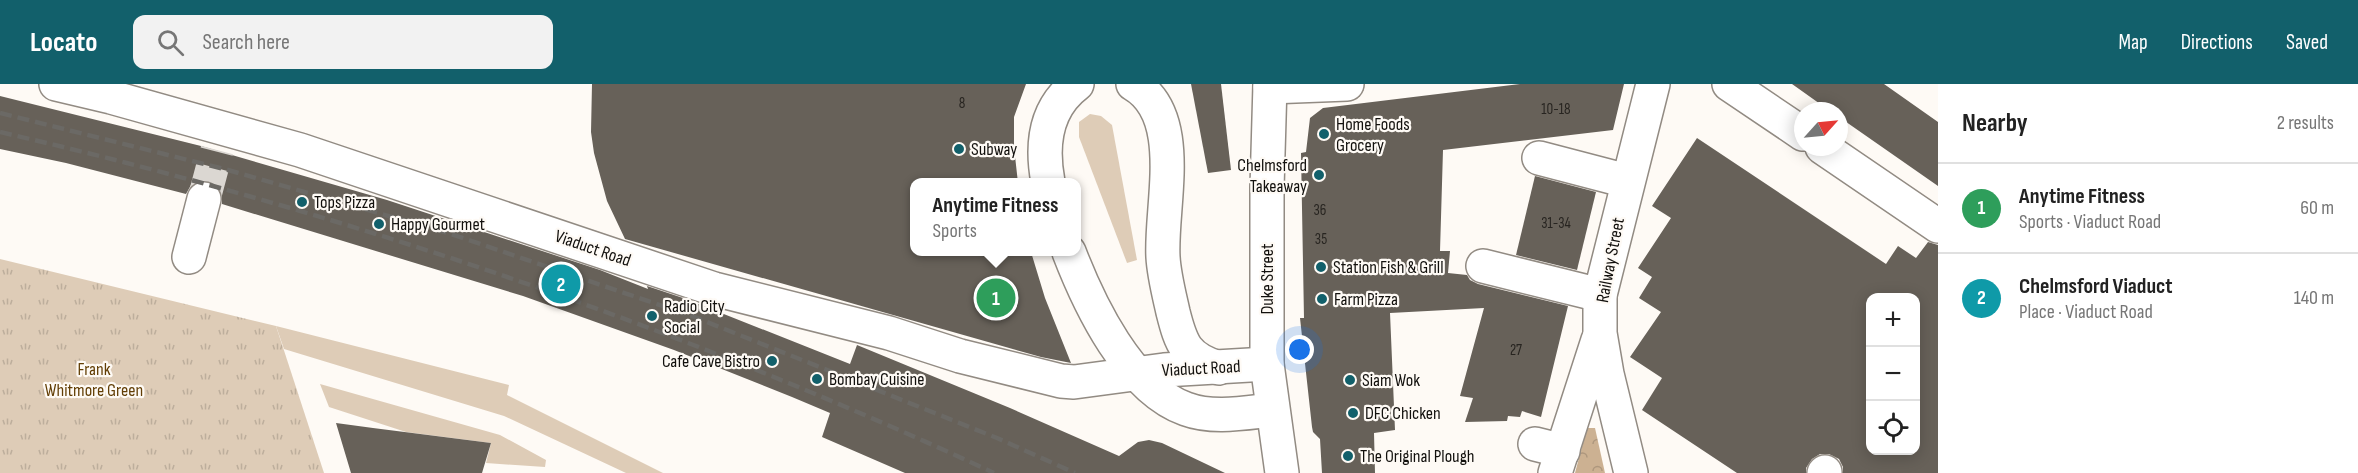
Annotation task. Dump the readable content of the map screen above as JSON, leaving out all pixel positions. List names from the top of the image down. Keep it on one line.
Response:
{"streets":{"street":["Viaduct Road","Railway Street","Duke Street"]},"crossings":[["Viaduct Road","Duke Street"]],"parks":["Frank Whitmore Green"],"places":["Home Foods Grocery","Subway","Chelmsford Takeaway","Tops Pizza","Happy Gourmet","Station Fish & Grill","Farm Pizza","Radio City Social","Cafe Cave Bistro","Bombay Cuisine","Siam Wok","DFC Chicken","The Original Plough"],"house_numbers":["8","10-18","36","31-34","35","27"],"north":"top right","page":{"header":"Locato","search":"Search here","nav":["Map","Directions","Saved"],"heading":["Nearby","2 results"],"list":[{"mark":"1","name":"Anytime Fitness","note":"Sports · Viaduct Road","value":"60 m"},{"mark":"2","name":"Chelmsford Viaduct","note":"Place · Viaduct Road","value":"140 m"}],"popup":["Anytime Fitness","Sports"],"pins":["2","1"],"map_buttons":["+","−"]}}
